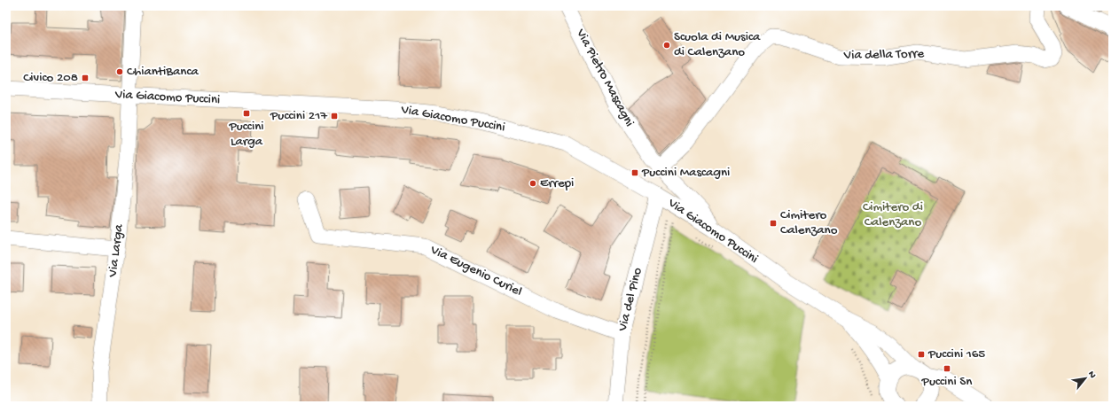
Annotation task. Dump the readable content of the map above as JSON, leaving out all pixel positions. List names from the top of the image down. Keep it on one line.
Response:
{"streets":{"street":["Via della Torre","Via Pietro Mascagni","Via Giacomo Puccini","Via Larga","Via Eugenio Curiel","Via del Pino"]},"crossings":[["Via della Torre","Via Pietro Mascagni"],["Via Pietro Mascagni","Via Giacomo Puccini"],["Via Giacomo Puccini","Via Larga"],["Via Giacomo Puccini","Via del Pino"],["Via Eugenio Curiel","Via del Pino"]],"parks":["Cimitero di Calenzano"],"places":{"other":["Scuola di Musica di Calenzano","ChiantiBanca","Errepi"],"transit":["Civico 208","Puccini Larga","Puccini 217","Puccini Mascagni","Cimitero Calenzano","Puccini 165","Puccini Sn"]},"north":"top right"}
